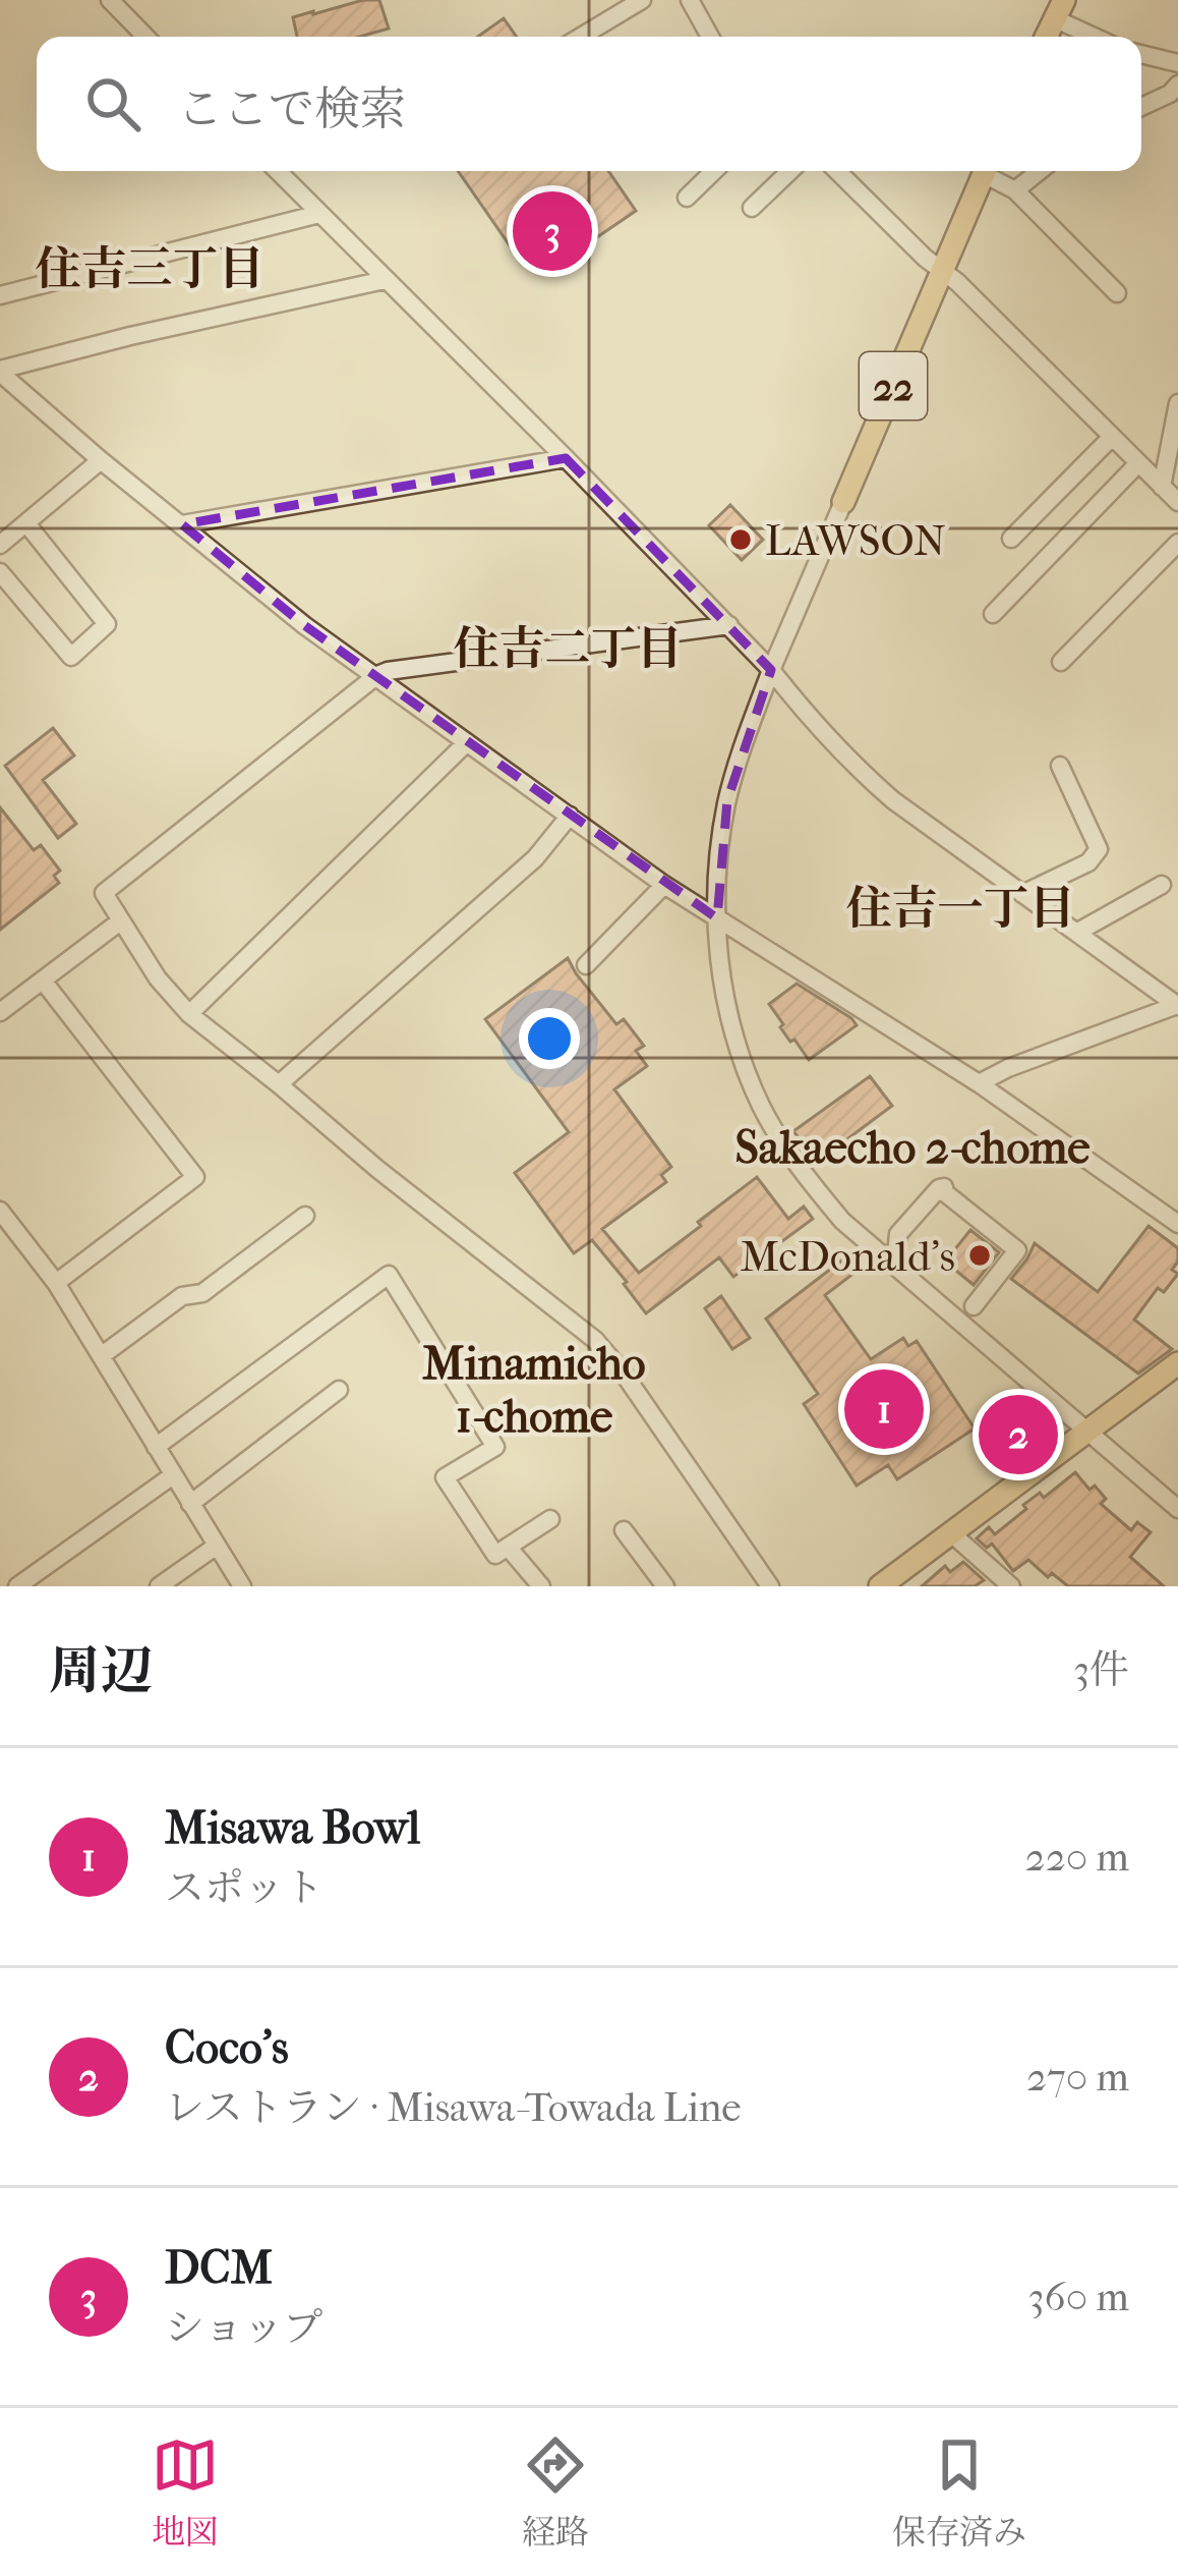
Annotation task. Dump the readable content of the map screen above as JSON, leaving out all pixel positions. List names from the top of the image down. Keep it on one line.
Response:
{"streets":{"main road":["22"]},"districts":["住吉三丁目","住吉二丁目","住吉一丁目","Sakaecho 2-chome","Minamicho 1-chome"],"places":["LAWSON","McDonald's"],"page":{"search":"ここで検索","pins":["3","1","2"],"heading":["周辺","3件"],"list":[{"mark":"1","name":"Misawa Bowl","note":"スポット","value":"220 m"},{"mark":"2","name":"Coco's","note":"レストラン · Misawa-Towada Line","value":"270 m"},{"mark":"3","name":"DCM","note":"ショップ","value":"360 m"}],"nav":["地図","経路","保存済み"]}}
